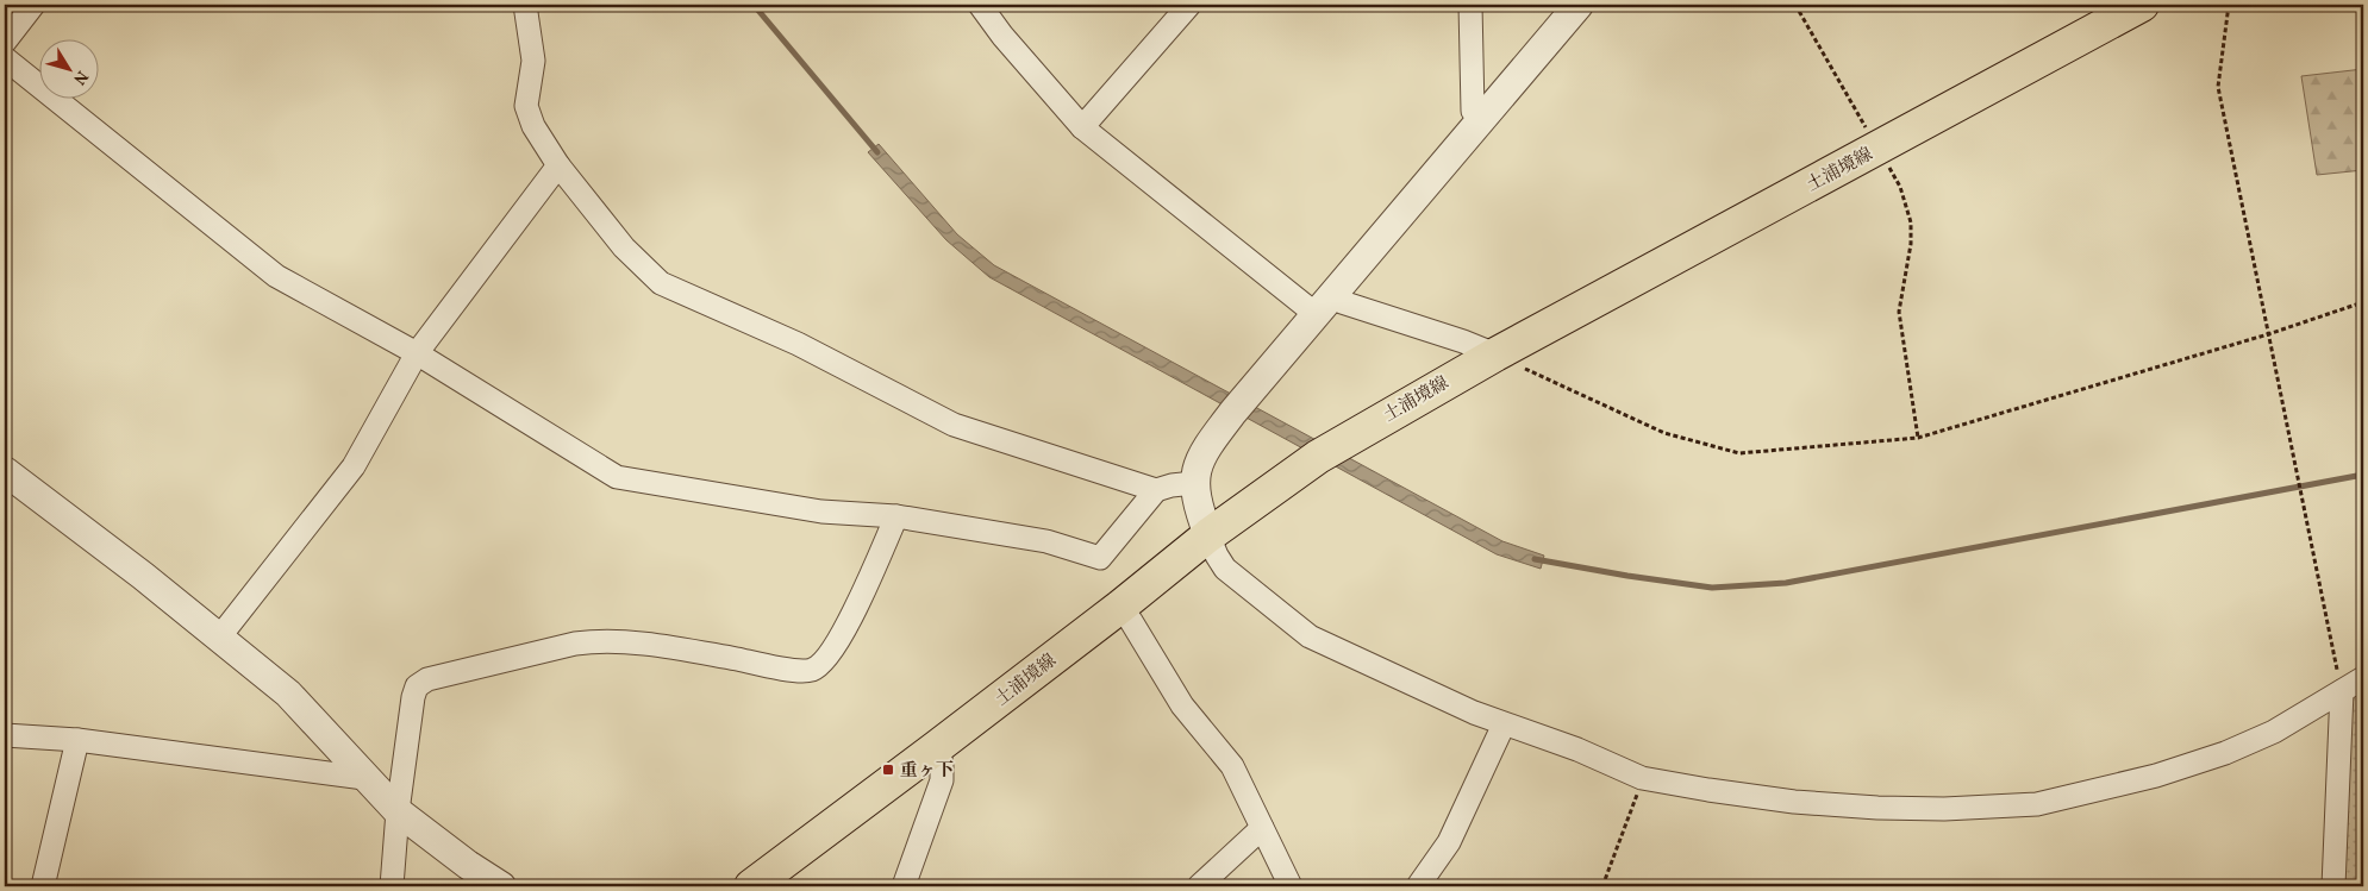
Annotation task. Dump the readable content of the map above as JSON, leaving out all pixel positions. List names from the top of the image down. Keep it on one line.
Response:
{"streets":{"main road":["土浦境線"]},"places":{"transit":["重ヶ下"]},"north":"bottom right"}
